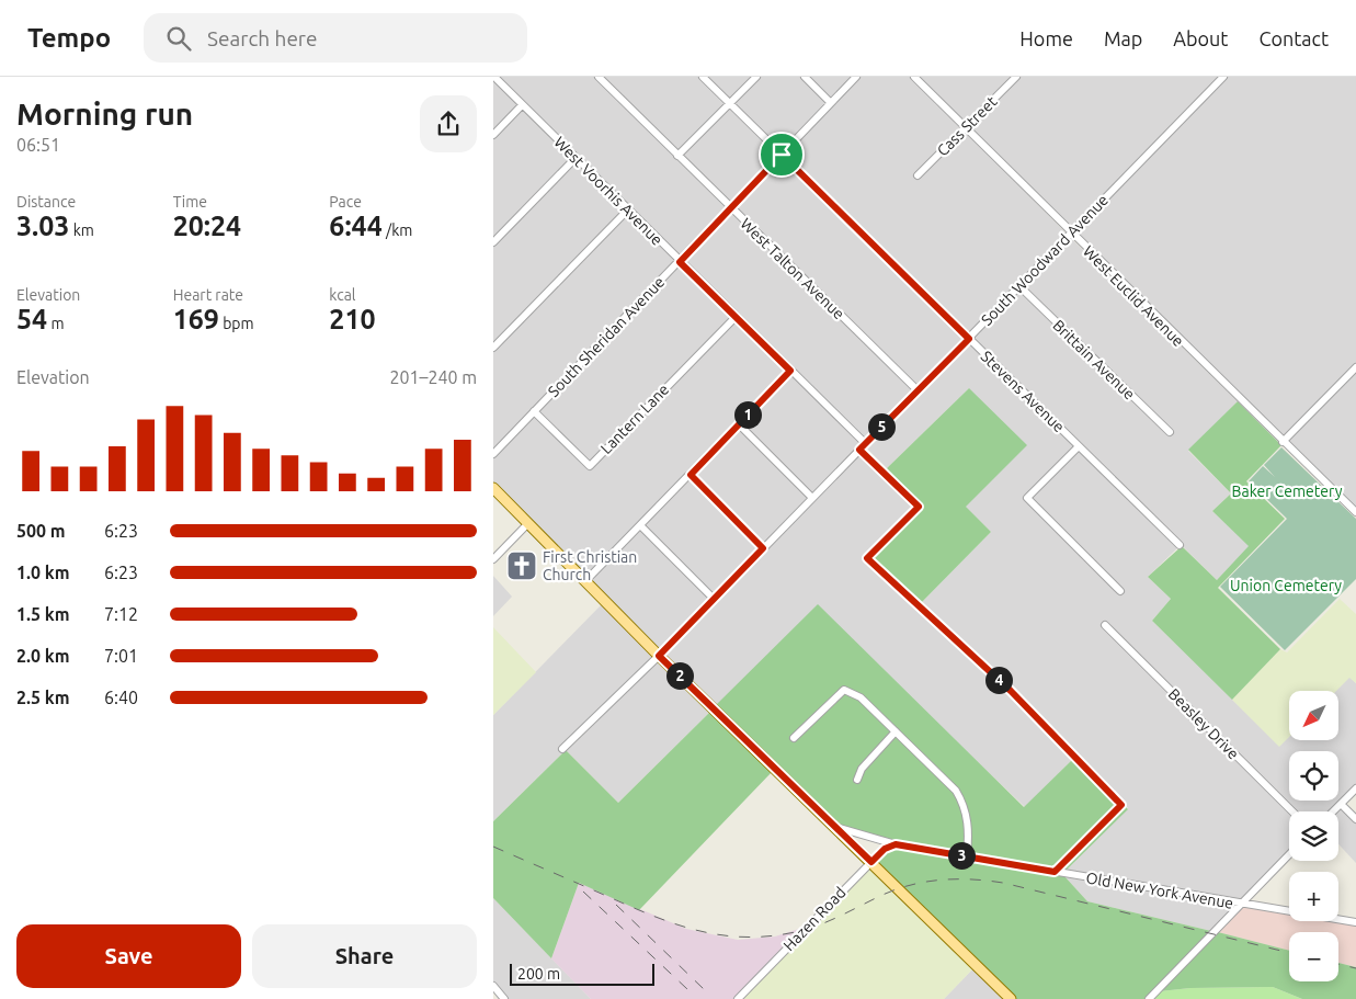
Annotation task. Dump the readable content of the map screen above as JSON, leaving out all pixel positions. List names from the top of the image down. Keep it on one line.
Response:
{"streets":{"street":["Cass Street","West Voorhis Avenue","South Woodward Avenue","West Talton Avenue","West Euclid Avenue","South Sheridan Avenue","Brittain Avenue","Stevens Avenue","Lantern Lane","Beasley Drive","Old New York Avenue","Hazen Road"]},"crossings":[["Cass Street","West Euclid Avenue"],["West Voorhis Avenue","South Woodward Avenue"],["West Voorhis Avenue","South Sheridan Avenue"],["West Voorhis Avenue","Lantern Lane"],["South Woodward Avenue","West Talton Avenue"],["South Woodward Avenue","West Euclid Avenue"],["South Woodward Avenue","Brittain Avenue"],["South Woodward Avenue","Stevens Avenue"],["West Talton Avenue","South Sheridan Avenue"],["South Sheridan Avenue","Stevens Avenue"],["South Sheridan Avenue","Lantern Lane"],["Old New York Avenue","Hazen Road"]],"parks":["Baker Cemetery","Union Cemetery"],"places":{"church":["First Christian Church"]},"scale_bar":"200 m","north":"bottom left","page":{"header":"Tempo","search":"Search here","nav":["Home","Map","About","Contact"],"heading":["Morning run","06:51"],"stats":[["Distance","3.03 km"],["Time","20:24"],["Pace","6:44 /km"],["Elevation","54 m"],["Heart rate","169 bpm"],["kcal","210"]],"chart":["Elevation","201–240 m"],"pins":["1","5","2","4","3"],"list":[{"name":"500 m","note":"6:23"},{"name":"1.0 km","note":"6:23"},{"name":"1.5 km","note":"7:12"},{"name":"2.0 km","note":"7:01"},{"name":"2.5 km","note":"6:40"}],"map_buttons":["+","−"],"buttons":["Save","Share"],"scale":"200 m"}}
